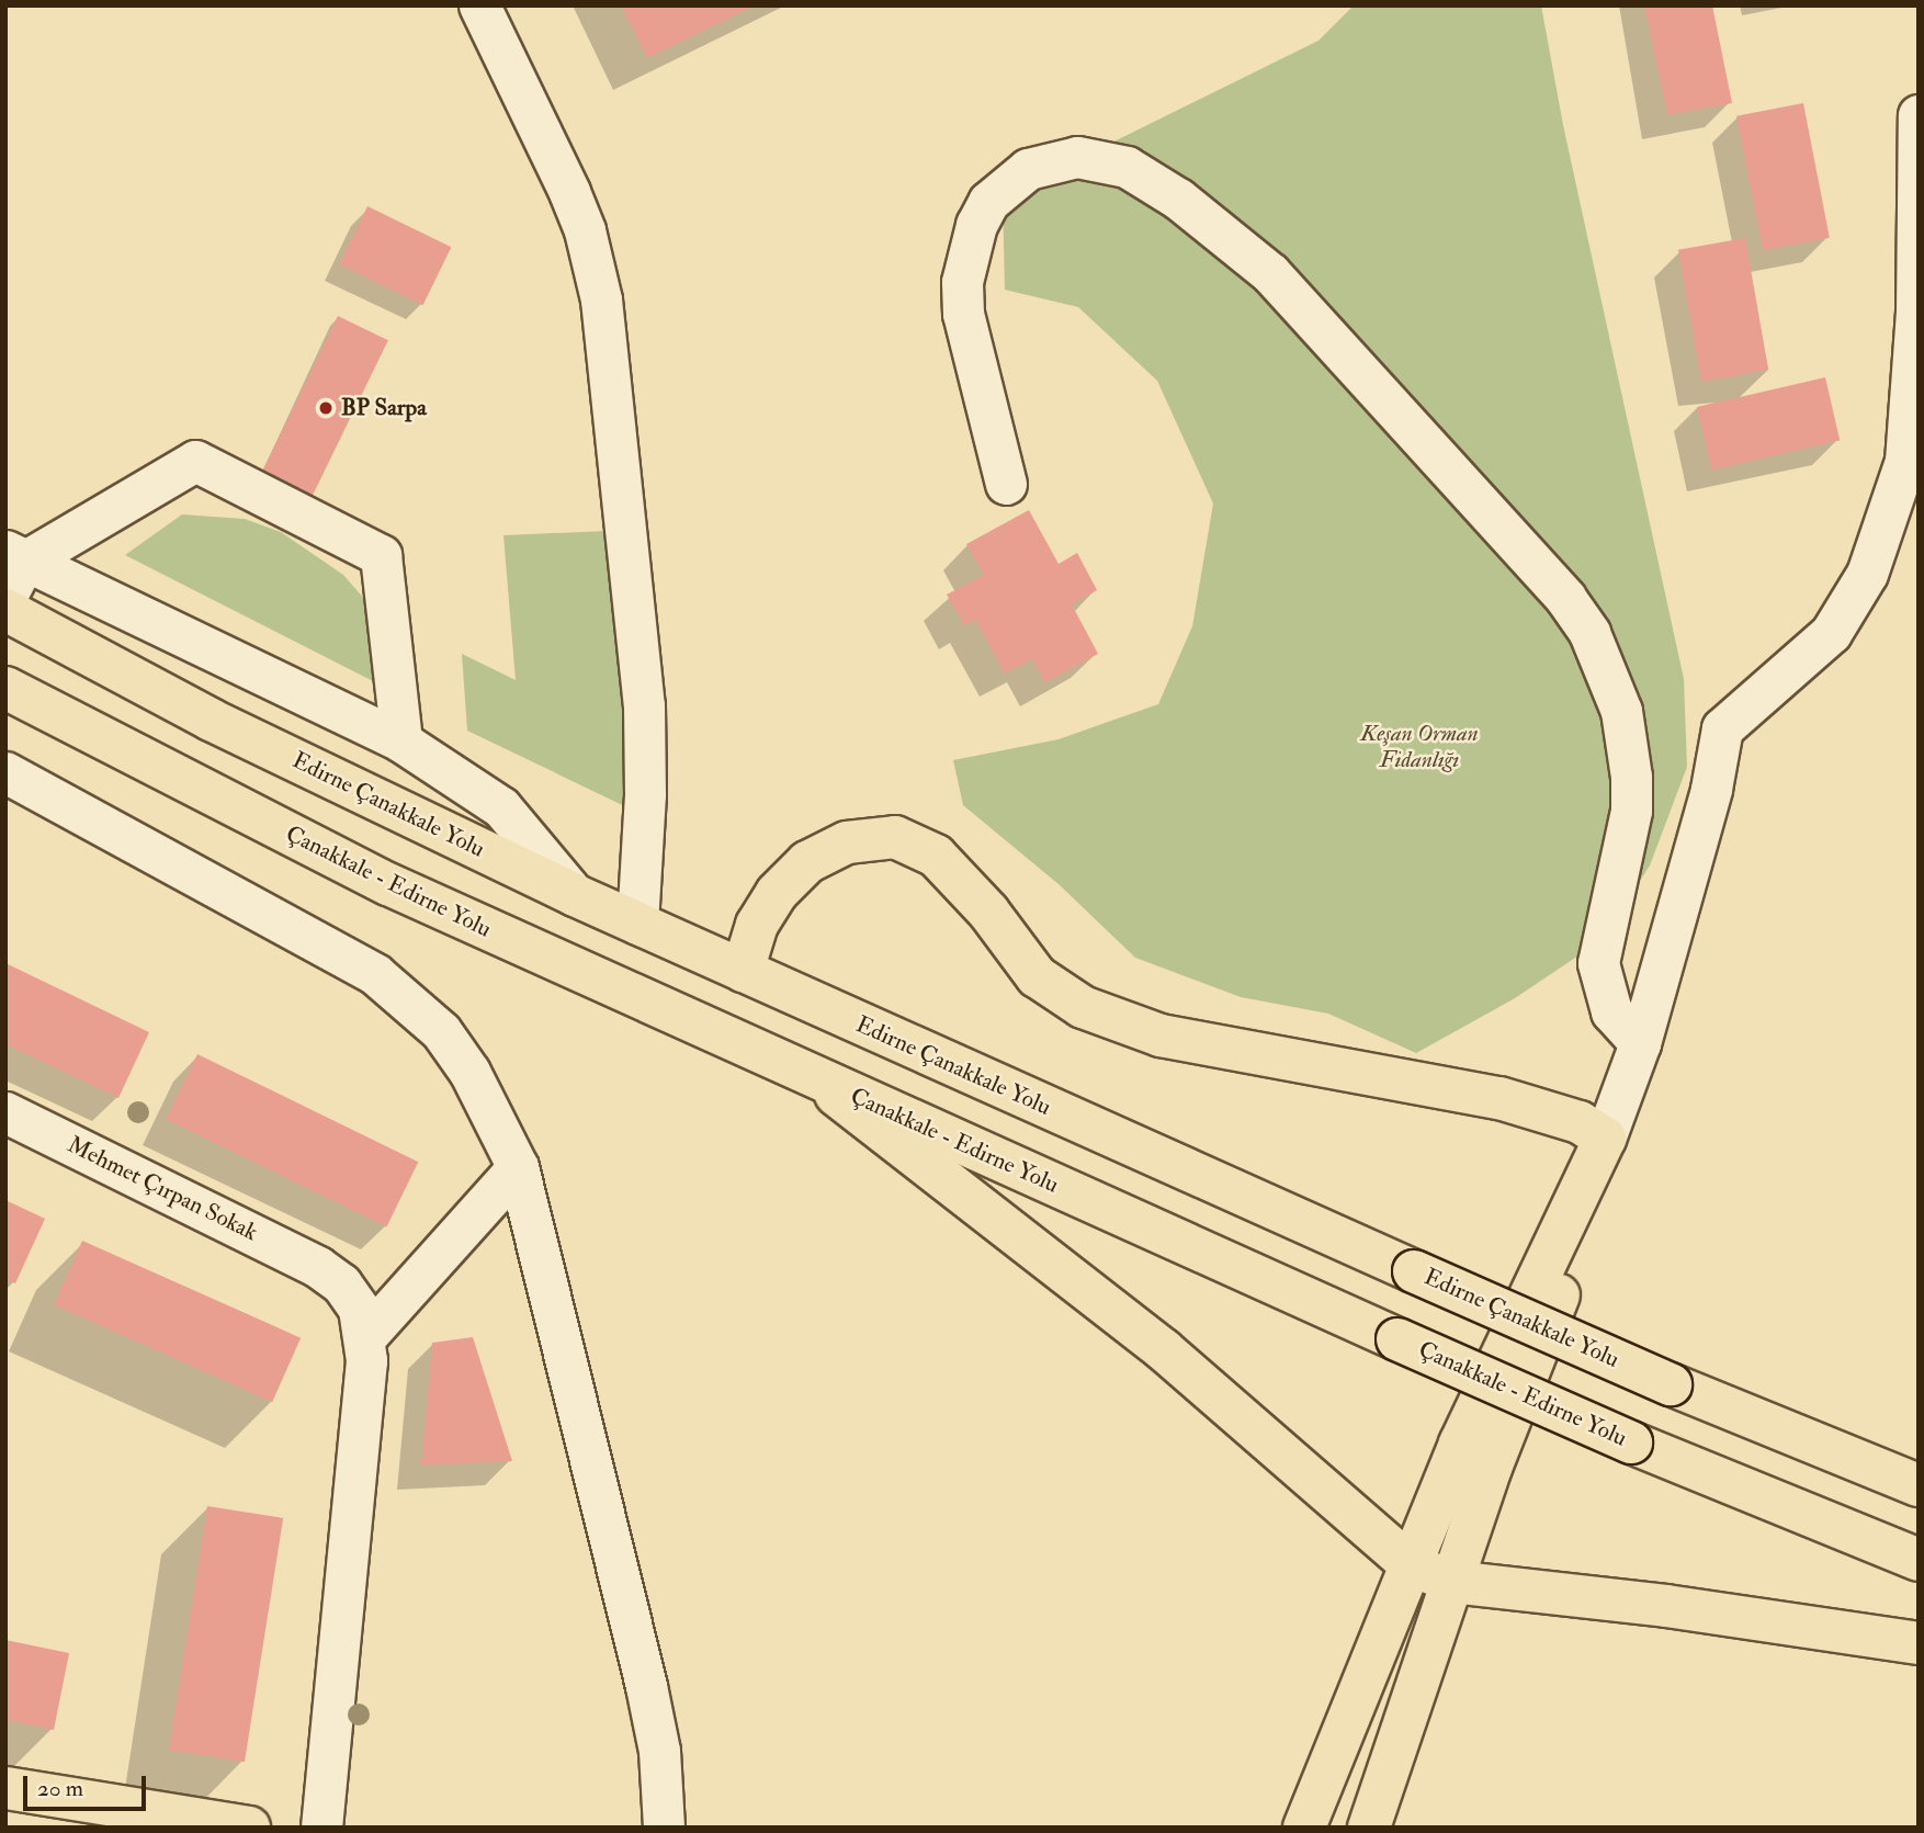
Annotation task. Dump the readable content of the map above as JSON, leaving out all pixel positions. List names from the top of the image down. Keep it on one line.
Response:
{"streets":{"main road":["Edirne Çanakkale Yolu","Çanakkale - Edirne Yolu"],"street":["Mehmet Çırpan Sokak"]},"parks":["Keşan Orman Fidanlığı"],"places":["BP Sarpa"],"scale_bar":"20 m"}
